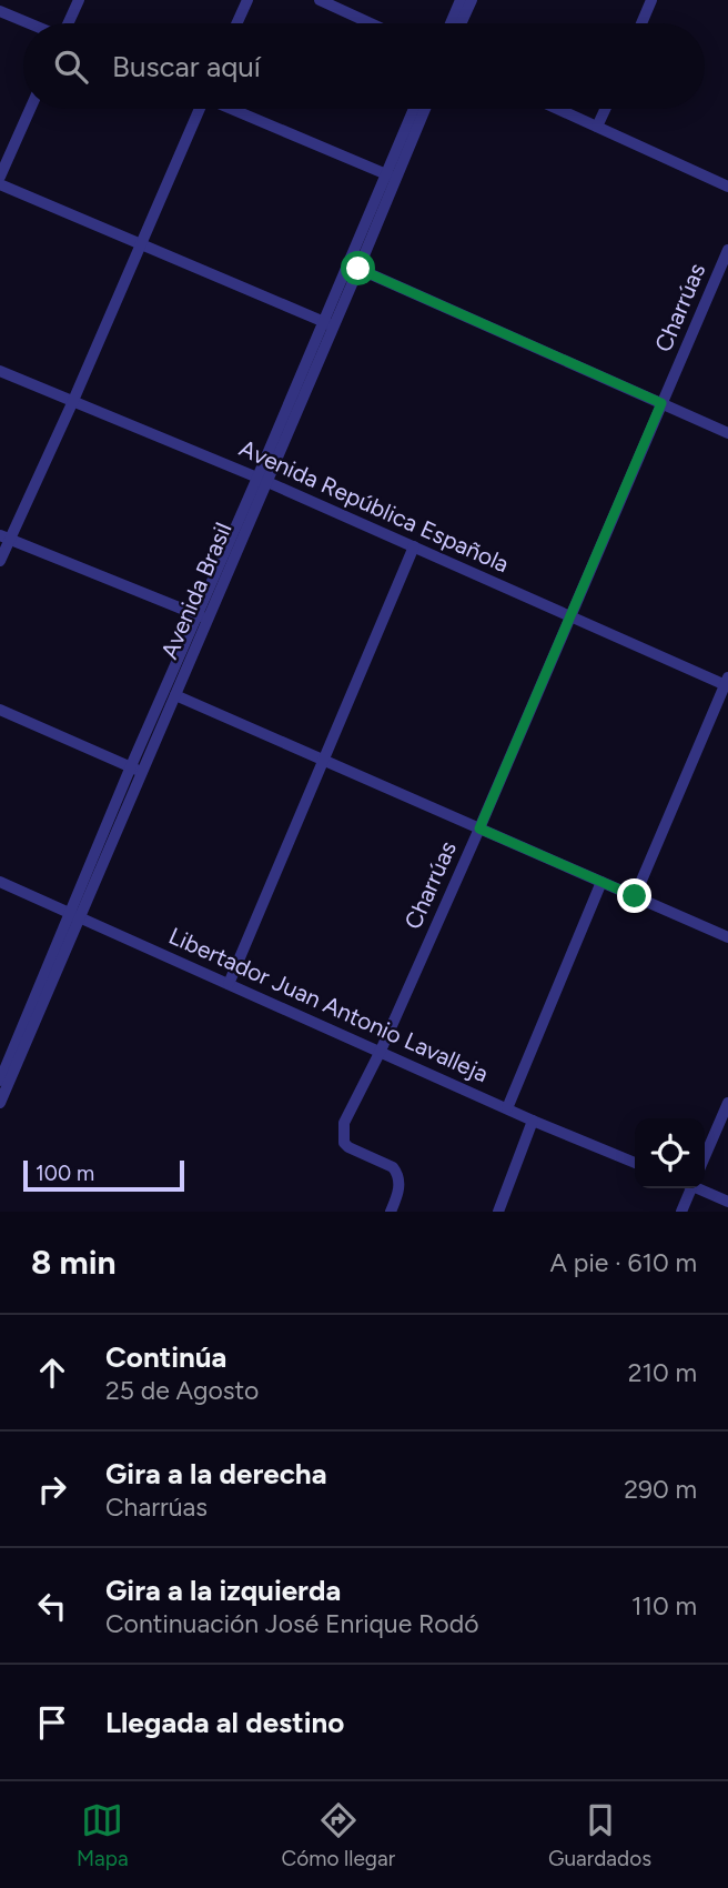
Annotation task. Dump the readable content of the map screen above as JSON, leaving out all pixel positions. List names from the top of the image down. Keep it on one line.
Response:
{"streets":{"street":["Charrúas","Avenida República Española","Avenida Brasil","Libertador Juan Antonio Lavalleja"]},"crossings":[["Charrúas","Avenida República Española"],["Charrúas","Libertador Juan Antonio Lavalleja"],["Avenida República Española","Avenida Brasil"],["Avenida Brasil","Libertador Juan Antonio Lavalleja"]],"scale_bar":"100 m","page":{"search":"Buscar aquí","scale":"100 m","heading":["8 min","A pie · 610 m"],"list":[["Continúa","25 de Agosto","210 m"],["Gira a la derecha","Charrúas","290 m"],["Gira a la izquierda","Continuación José Enrique Rodó","110 m"],"Llegada al destino"],"nav":["Mapa","Cómo llegar","Guardados"]}}
